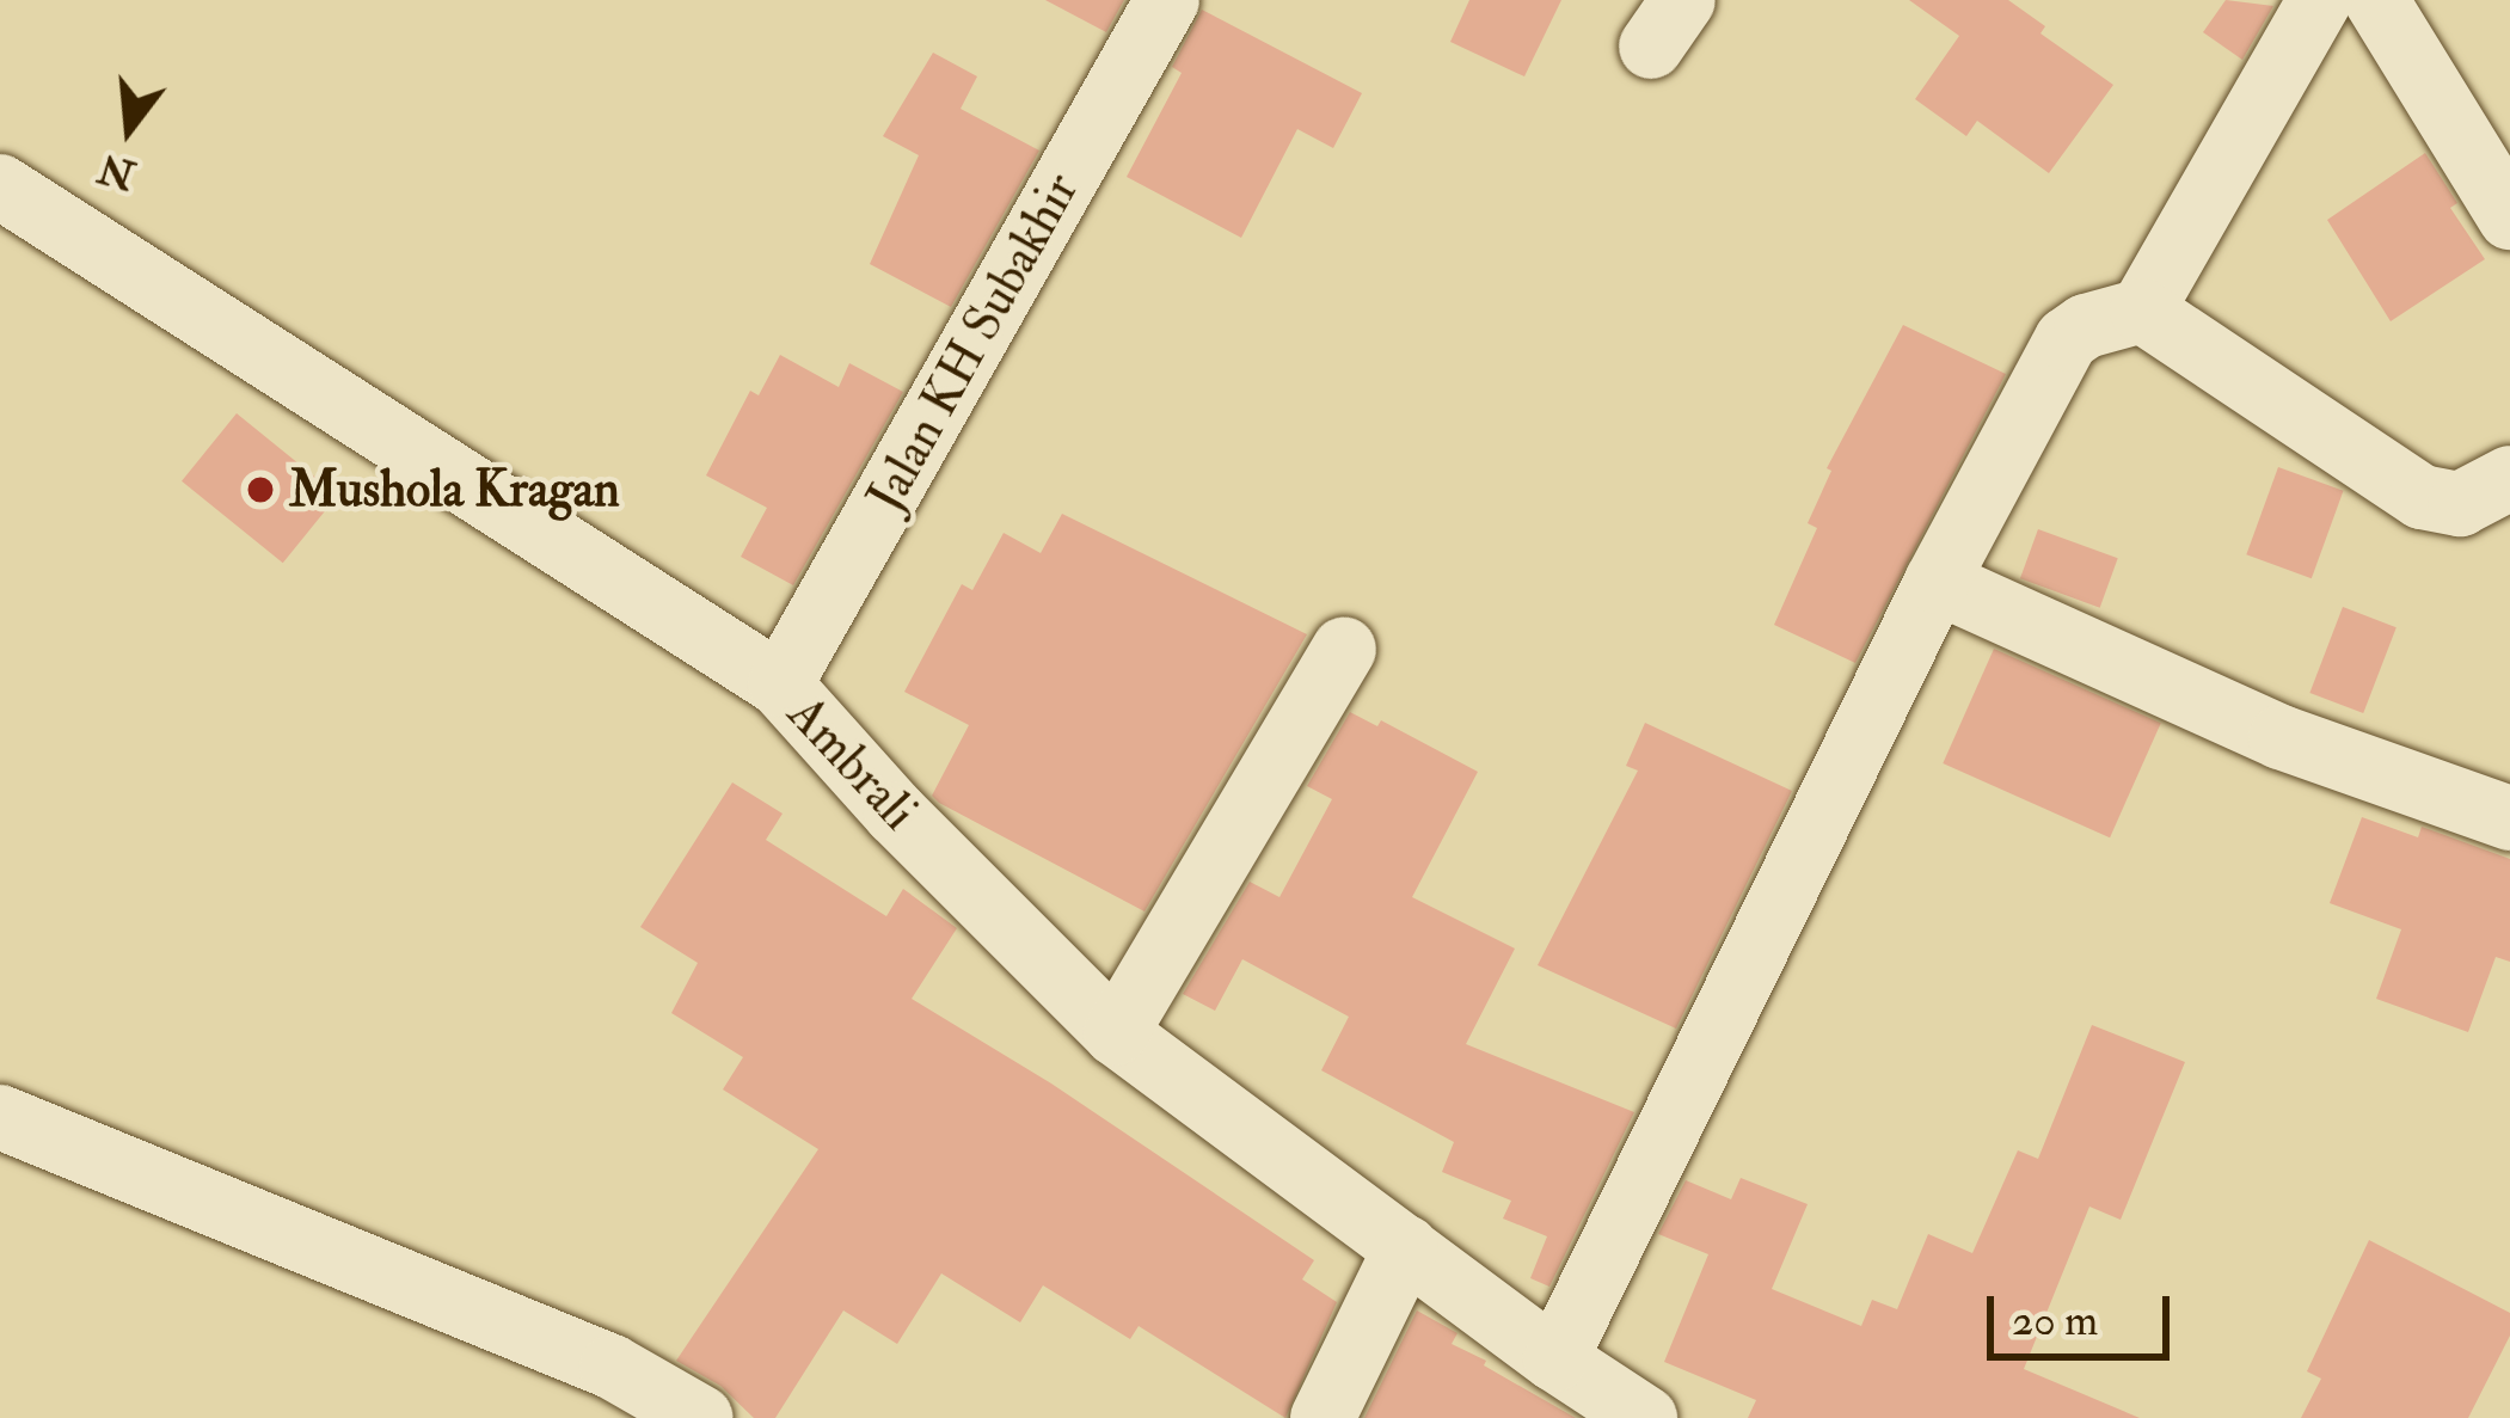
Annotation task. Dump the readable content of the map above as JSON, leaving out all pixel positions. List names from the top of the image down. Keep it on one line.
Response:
{"streets":{"street":["Jalan KH Subakhir","Ambrali"]},"crossings":[["Jalan KH Subakhir","Ambrali"]],"places":["Mushola Kragan"],"scale_bar":"20 m","north":"bottom"}
